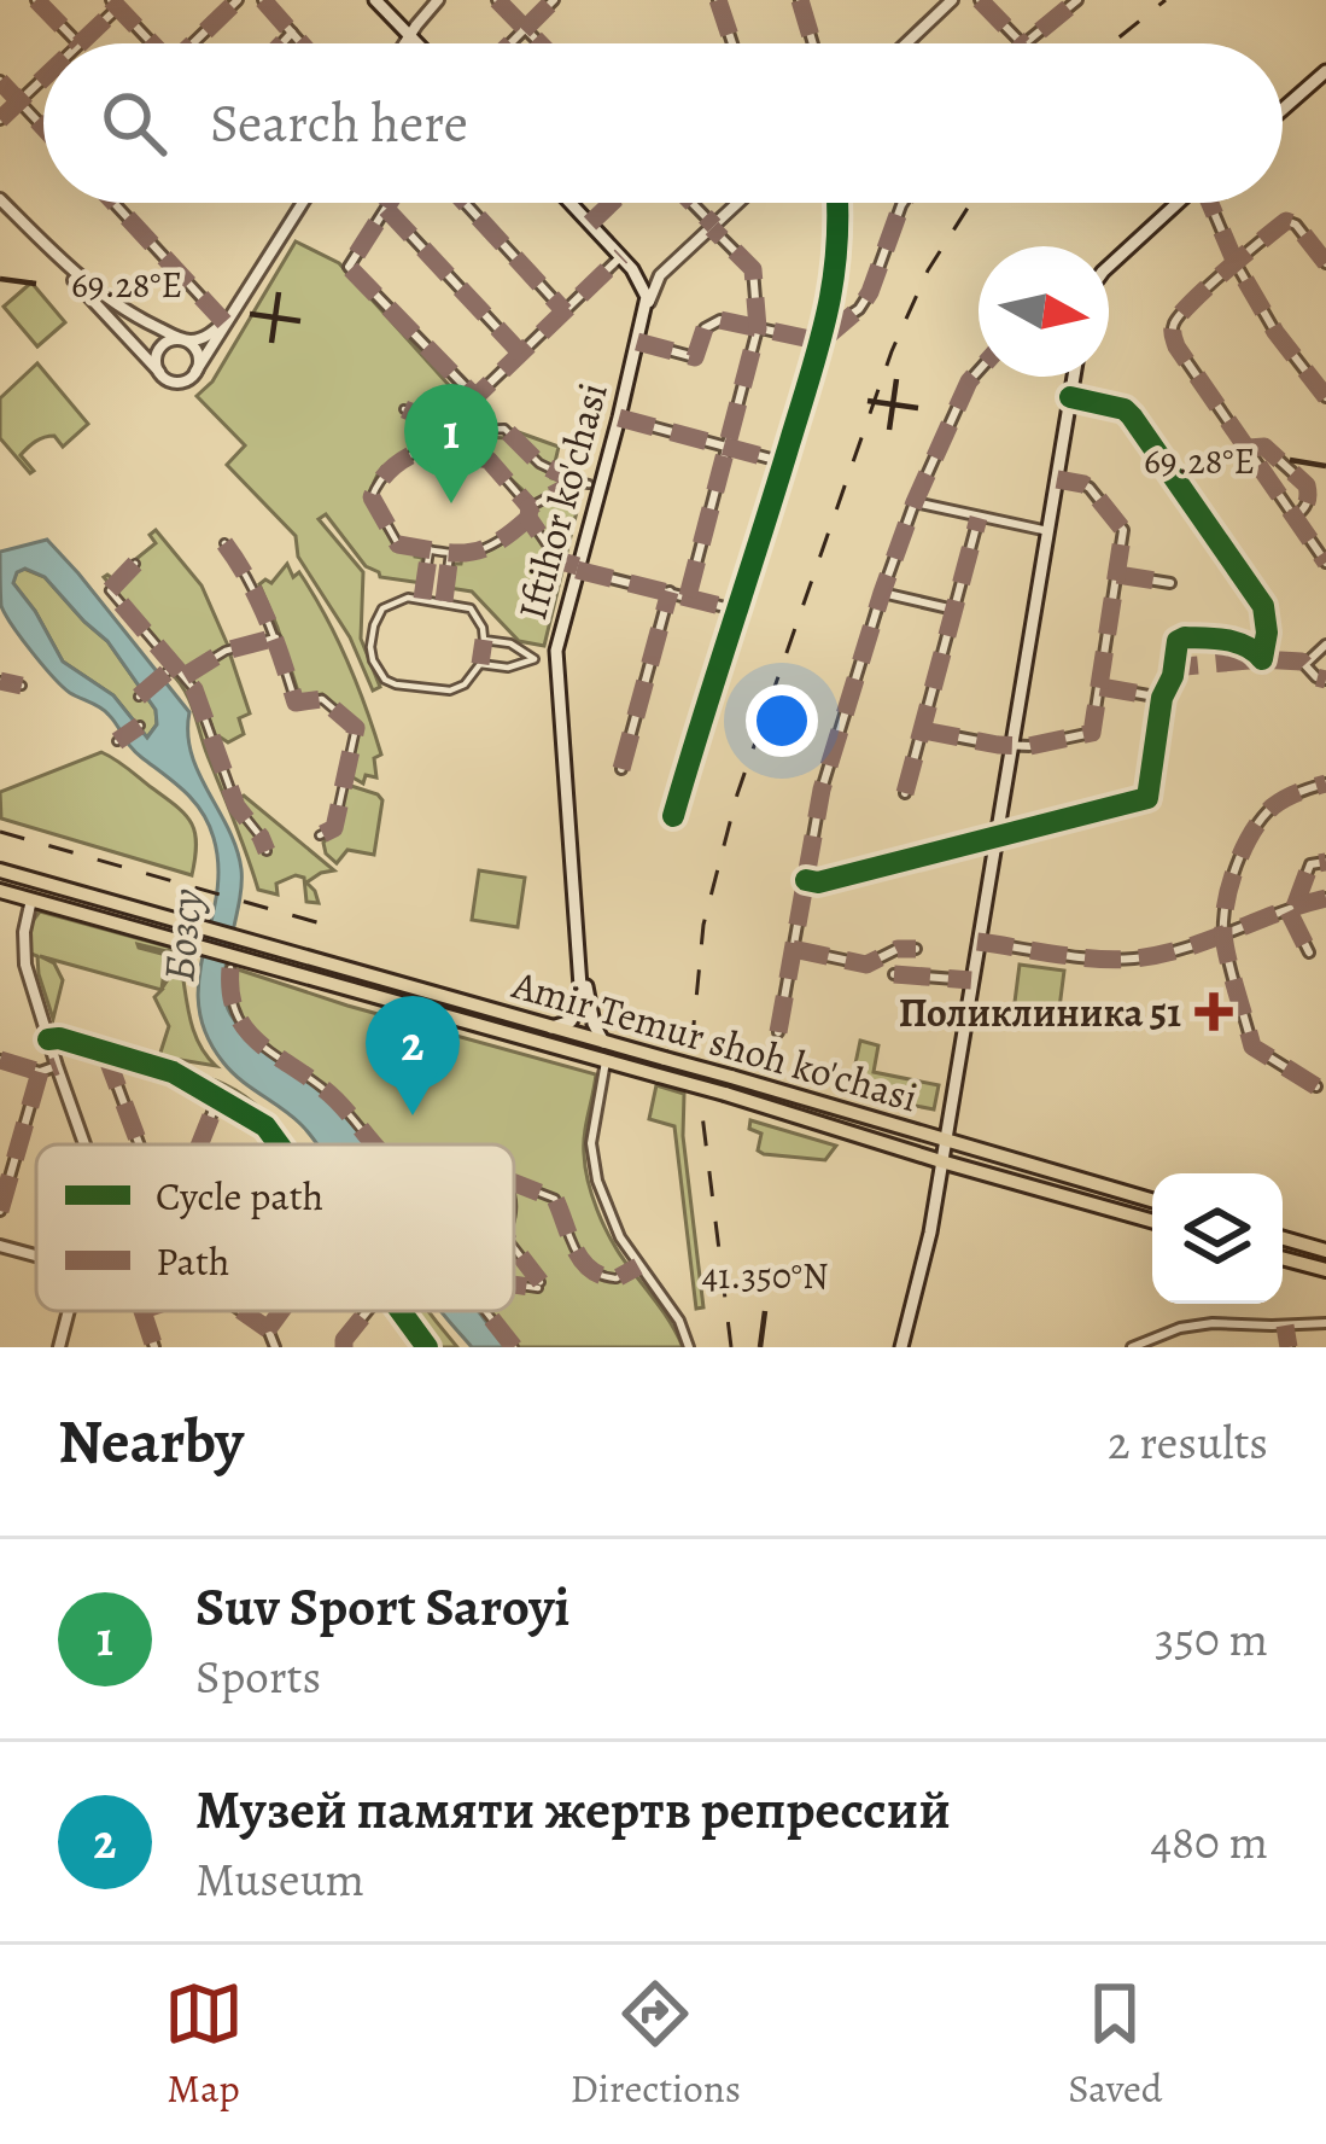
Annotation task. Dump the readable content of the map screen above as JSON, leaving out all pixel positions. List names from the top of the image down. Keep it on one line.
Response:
{"streets":{"main road":["Iftihor ko'chasi","Amir Temur shoh ko'chasi"]},"crossings":[["Iftihor ko'chasi","Amir Temur shoh ko'chasi"]],"water":["Бозсу"],"places":{"health":["Поликлиника 51"]},"legend":["Cycle path","Path"],"north":"right","page":{"search":"Search here","pins":["1","2"],"heading":["Nearby","2 results"],"list":[{"mark":"1","name":"Suv Sport Saroyi","note":"Sports","value":"350 m"},{"mark":"2","name":"Музей памяти жертв репрессий","note":"Museum","value":"480 m"}],"nav":["Map","Directions","Saved"]},"coordinates":["69.28°E","41.350°N"]}
